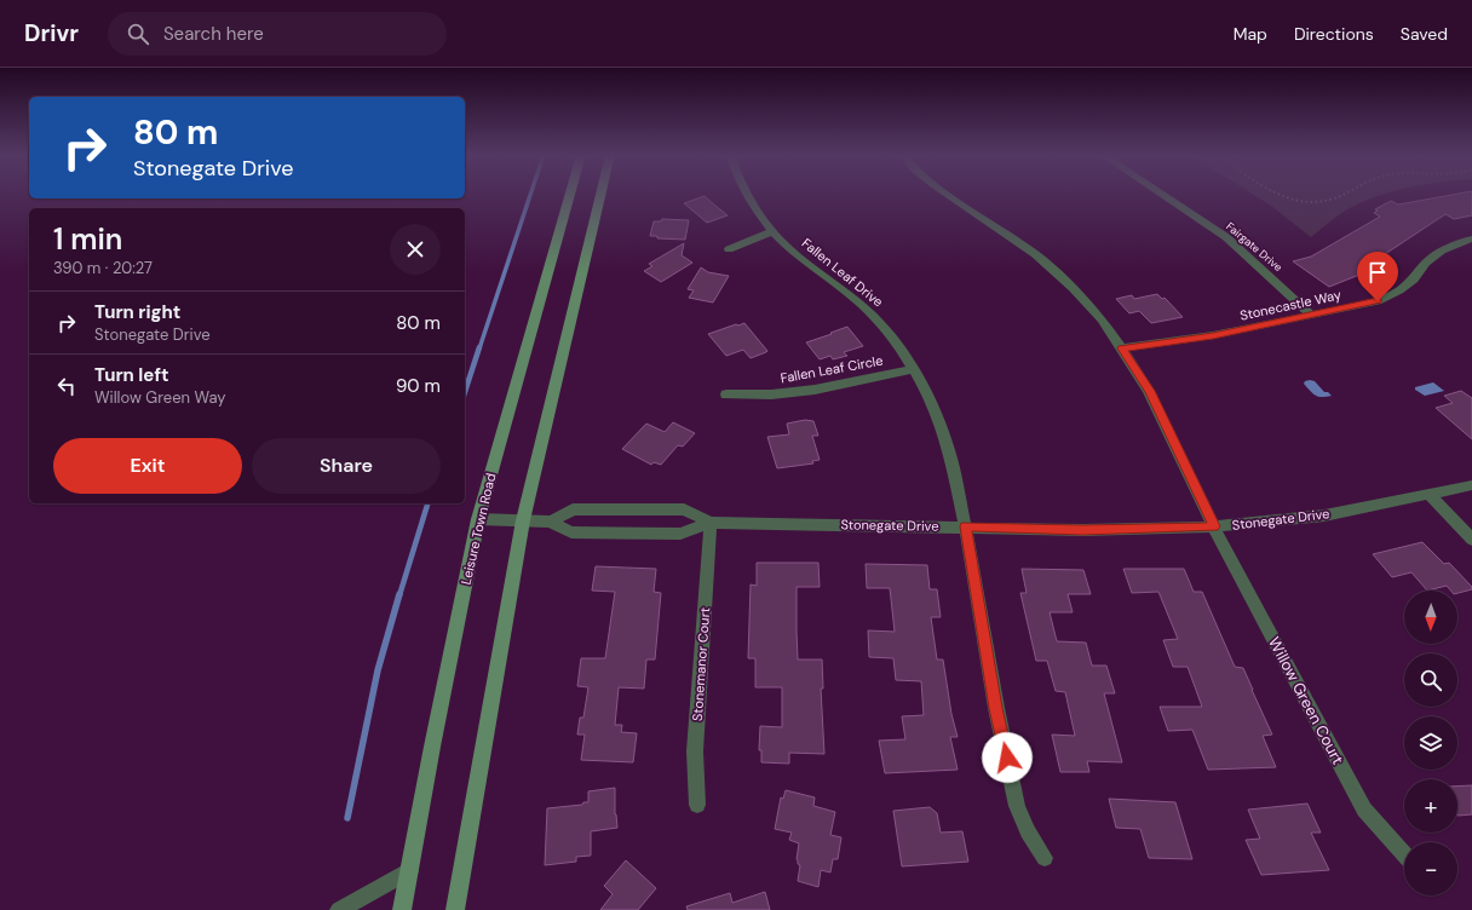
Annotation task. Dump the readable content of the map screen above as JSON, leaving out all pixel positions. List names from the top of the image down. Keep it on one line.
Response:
{"streets":{"main road":["Leisure Town Road"],"street":["Fairgate Drive","Fallen Leaf Drive","Stonecastle Way","Fallen Leaf Circle","Stonegate Drive","Stonemanor Court","Willow Green Court"]},"crossings":[["Fairgate Drive","Stonecastle Way"],["Fallen Leaf Drive","Fallen Leaf Circle"],["Fallen Leaf Drive","Stonegate Drive"],["Stonecastle Way","Willow Green Court"],["Stonegate Drive","Leisure Town Road"],["Stonegate Drive","Stonemanor Court"],["Stonegate Drive","Willow Green Court"]],"north":"bottom","page":{"header":"Drivr","search":"Search here","nav":["Map","Directions","Saved"],"turn":["80 m","Stonegate Drive"],"heading":["1 min","390 m · 20:27"],"list":[{"name":"Turn right","note":"Stonegate Drive","value":"80 m"},{"name":"Turn left","note":"Willow Green Way","value":"90 m"}],"buttons":["Exit","Share"],"map_buttons":["+","−"]}}
